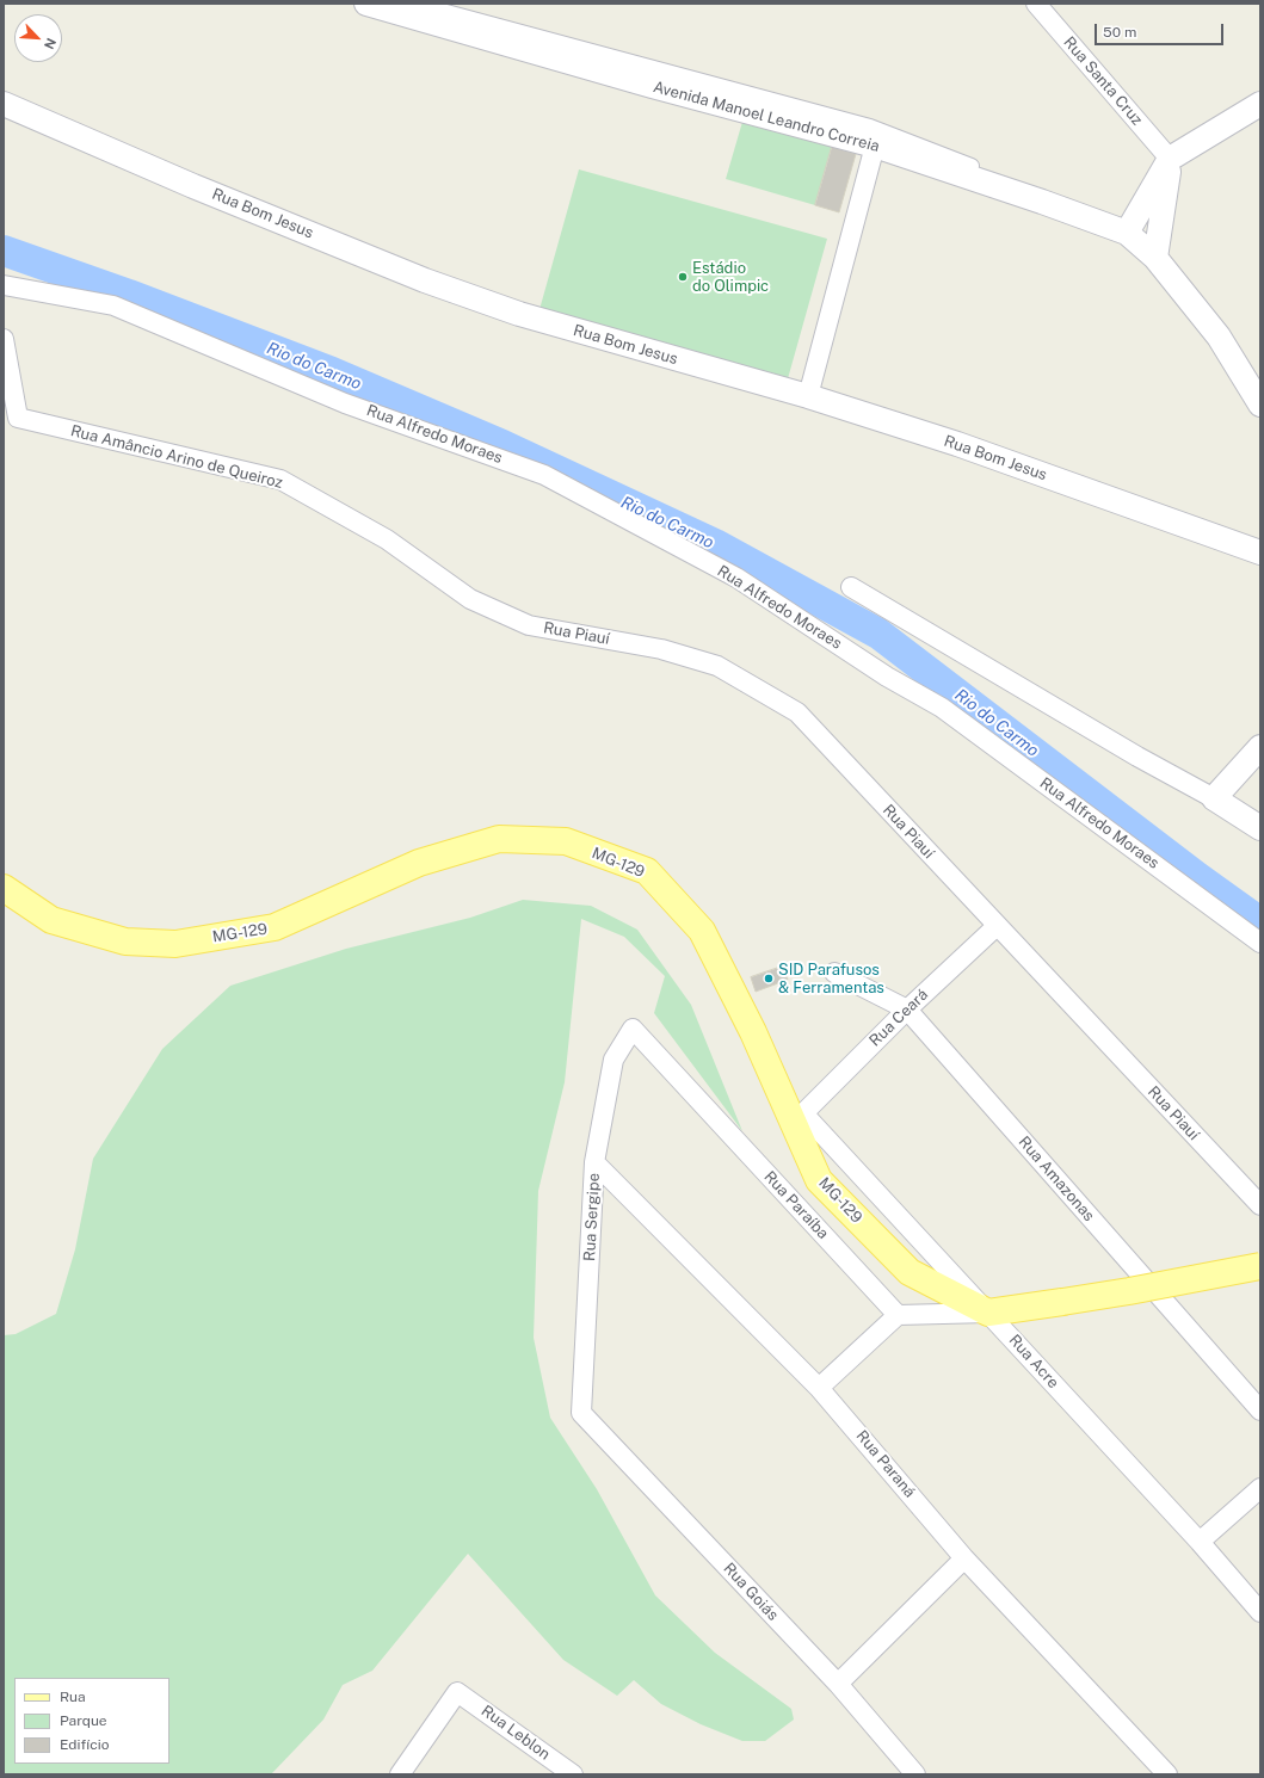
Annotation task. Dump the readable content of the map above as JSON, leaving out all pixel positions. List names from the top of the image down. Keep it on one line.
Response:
{"streets":{"main road":["MG-129"],"street":["Rua Santa Cruz","Avenida Manoel Leandro Correia","Rua Bom Jesus","Rua Alfredo Moraes","Rua Amâncio Arino de Queiroz","Rua Piauí","Rua Ceará","Rua Amazonas","Rua Paraíba","Rua Sergipe","Rua Acre","Rua Paraná","Rua Goiás","Rua Leblon"]},"crossings":[["Rua Amâncio Arino de Queiroz","Rua Piauí"],["Rua Piauí","Rua Ceará"],["MG-129","Rua Acre"],["Rua Ceará","Rua Amazonas"],["Rua Ceará","Rua Acre"],["Rua Paraíba","Rua Sergipe"],["Rua Sergipe","Rua Paraná"],["Rua Sergipe","Rua Goiás"]],"water":["Rio do Carmo"],"places":["Estádio do Olimpic","SID Parafusos & Ferramentas"],"legend":["Rua","Parque","Edifício"],"scale_bar":"50 m","north":"bottom right"}
